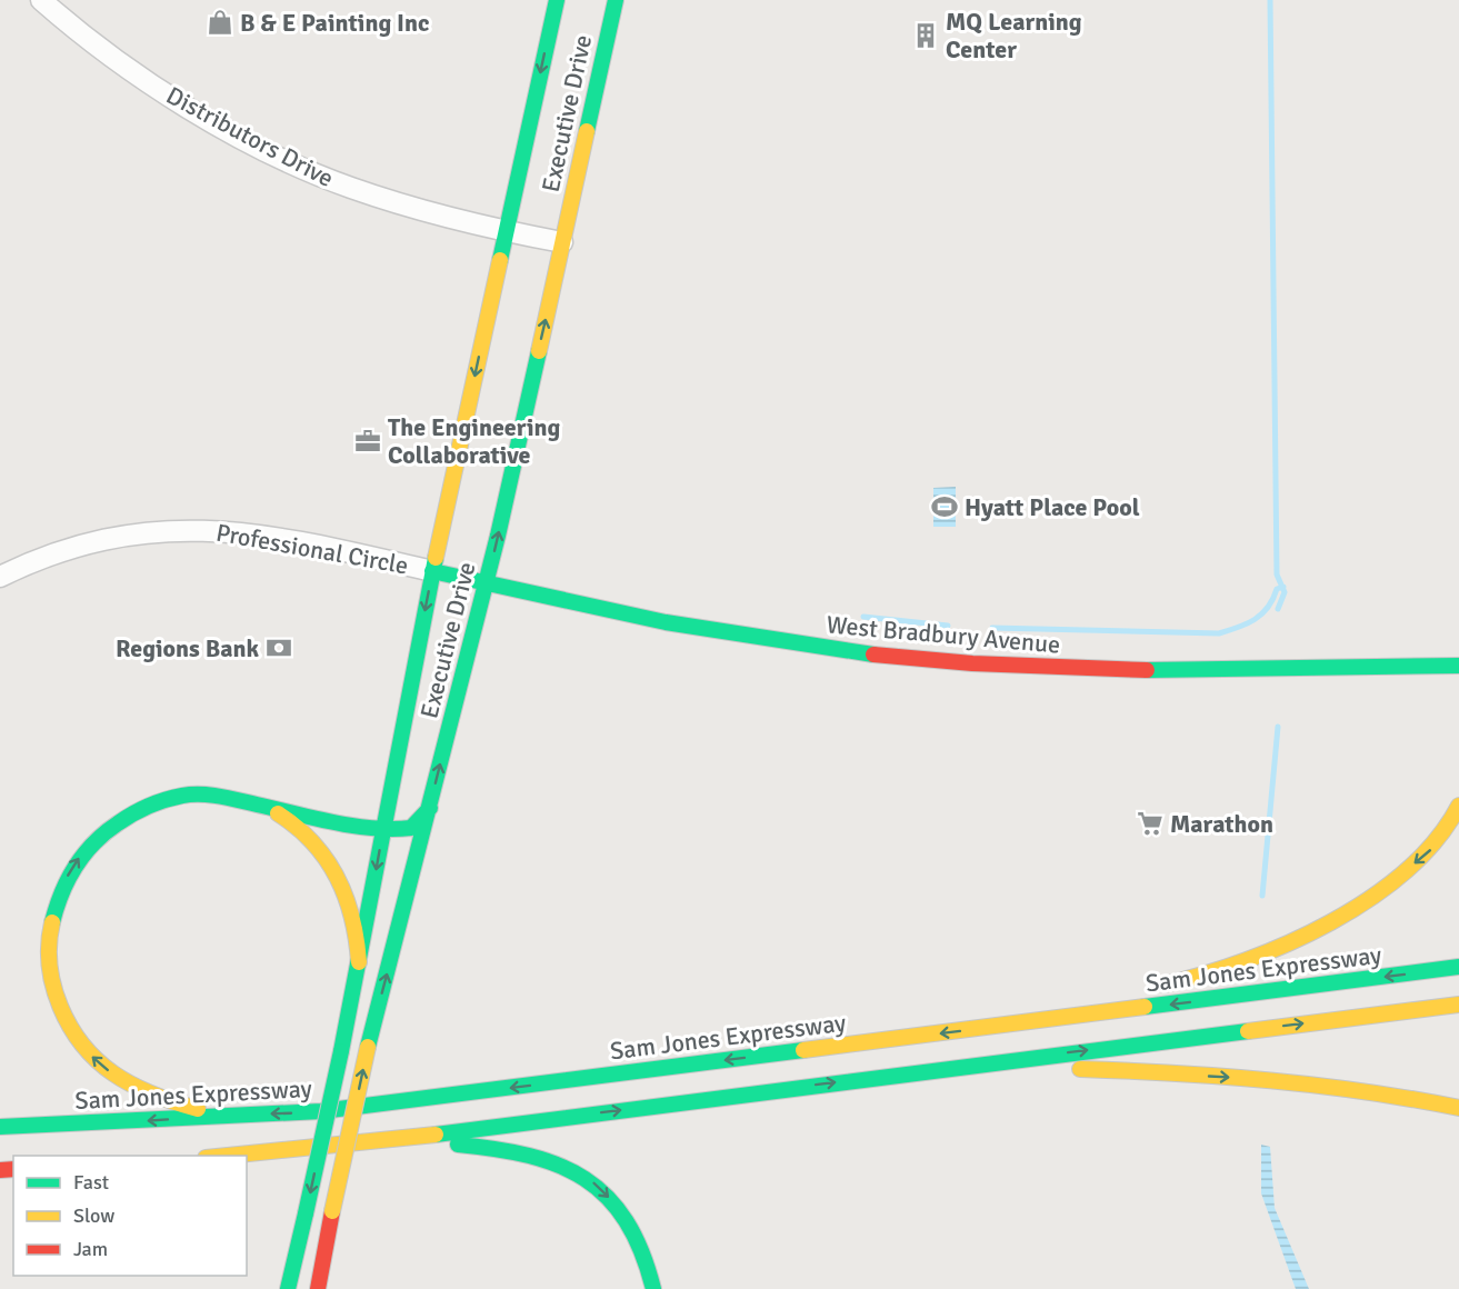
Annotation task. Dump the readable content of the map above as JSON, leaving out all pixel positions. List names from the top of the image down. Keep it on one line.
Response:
{"streets":{"main road":["Executive Drive","West Bradbury Avenue","Sam Jones Expressway"],"street":["Distributors Drive","Professional Circle"]},"crossings":[["Executive Drive","Distributors Drive"],["Executive Drive","Professional Circle"],["Executive Drive","West Bradbury Avenue"],["Professional Circle","West Bradbury Avenue"]],"places":{"shop":["B & E Painting Inc"],"building":["MQ Learning Center"],"office":["The Engineering Collaborative"],"sports":["Hyatt Place Pool"],"bank":["Regions Bank"],"supermarket":["Marathon"]},"legend":["Fast","Slow","Jam"]}
